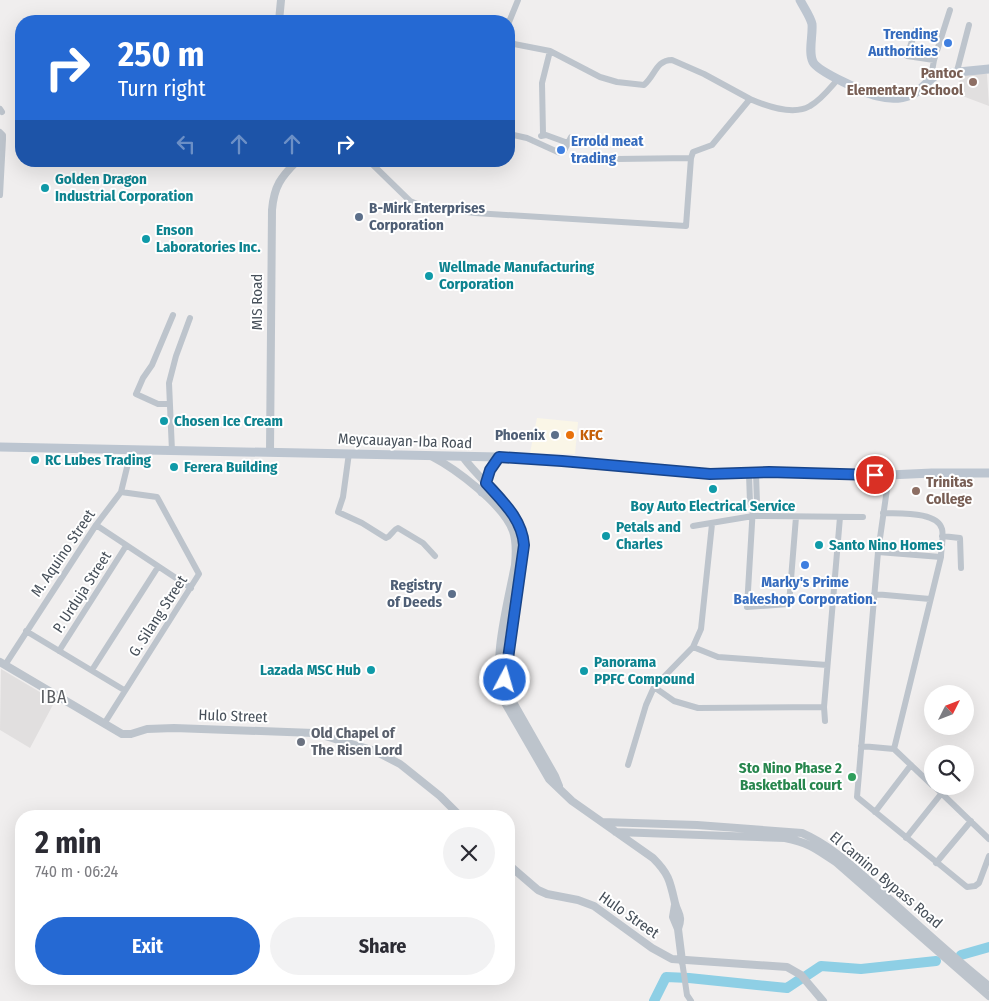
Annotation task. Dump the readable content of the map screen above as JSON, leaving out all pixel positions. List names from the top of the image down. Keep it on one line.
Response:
{"streets":{"main road":["Meycauayan-Iba Road"],"street":["MIS Road","M. Aquino Street","P. Urduja Street","G. Silang Street","Hulo Street","El Camino Bypass Road"]},"crossings":[["MIS Road","Meycauayan-Iba Road"],["Meycauayan-Iba Road","M. Aquino Street"],["M. Aquino Street","G. Silang Street"],["M. Aquino Street","Hulo Street"],["G. Silang Street","Hulo Street"]],"districts":["IBA"],"places":["Trending Authorities","Pantoc Elementary School","Errold meat trading","Golden Dragon Industrial Corporation","B-Mirk Enterprises Corporation","Enson Laboratories Inc.","Wellmade Manufacturing Corporation","Chosen Ice Cream","Phoenix","KFC","RC Lubes Trading","Ferera Building","Boy Auto Electrical Service","Trinitas College","Petals and Charles","Santo Nino Homes","Marky's Prime Bakeshop Corporation.","Registry of Deeds","Lazada MSC Hub","Panorama PPFC Compound","Old Chapel of The Risen Lord","Sto Nino Phase 2 Basketball court"],"north":"top right","page":{"turn":["250 m","Turn right"],"heading":["2 min","740 m · 06:24"],"buttons":["Exit","Share"]}}
